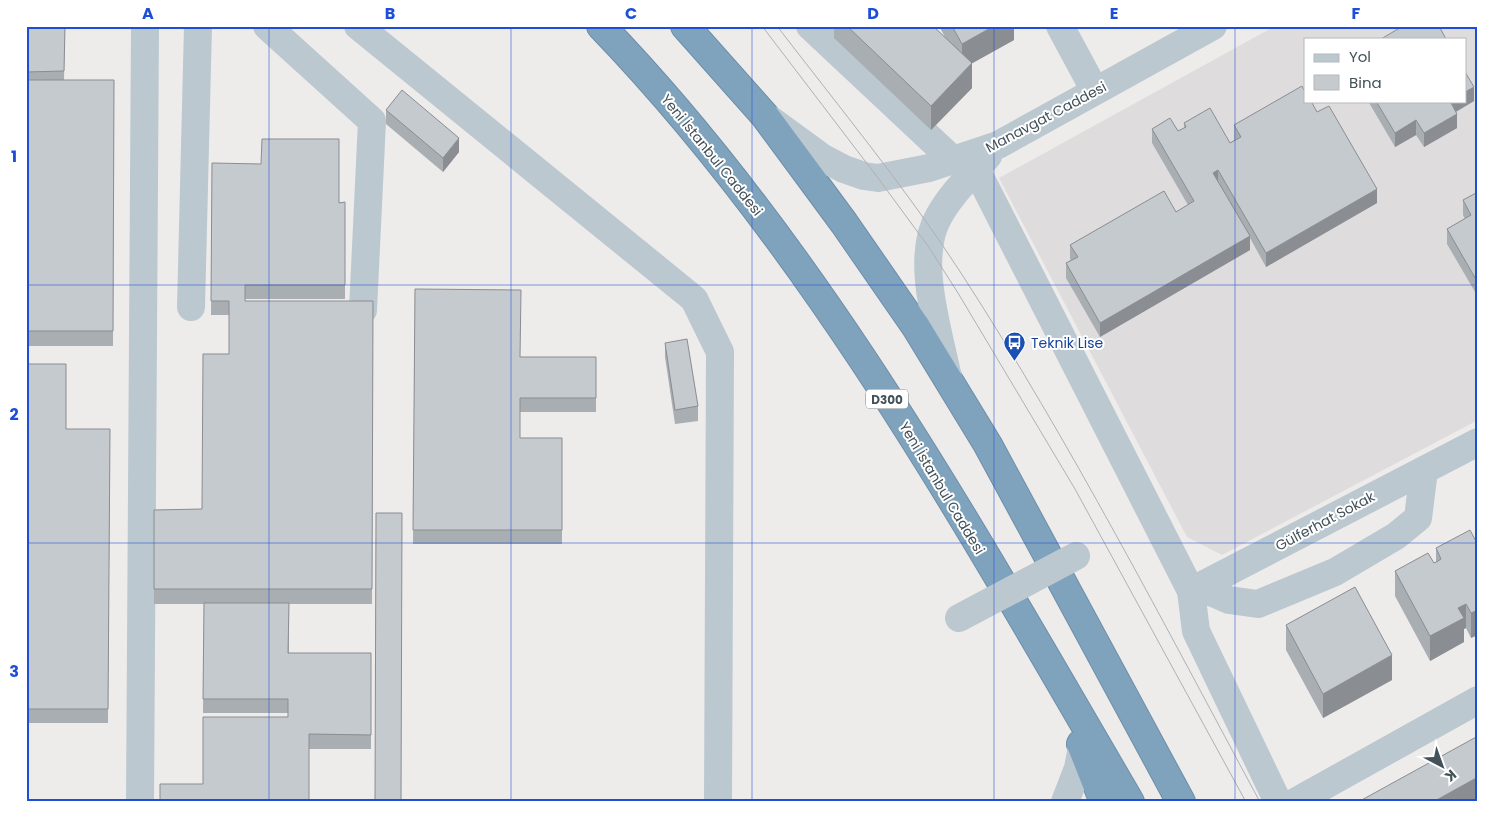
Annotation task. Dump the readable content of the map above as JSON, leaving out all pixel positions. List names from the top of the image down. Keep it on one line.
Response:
{"streets":{"highway":["Yeni İstanbul Caddesi","D300"],"street":["Manavgat Caddesi","Gülferhat Sokak"]},"places":{"bus stop":["Teknik Lise"]},"legend":["Yol","Bina"],"north":"bottom right","grid":{"columns":["A","B","C","D","E","F"],"rows":["1","2","3"]}}
